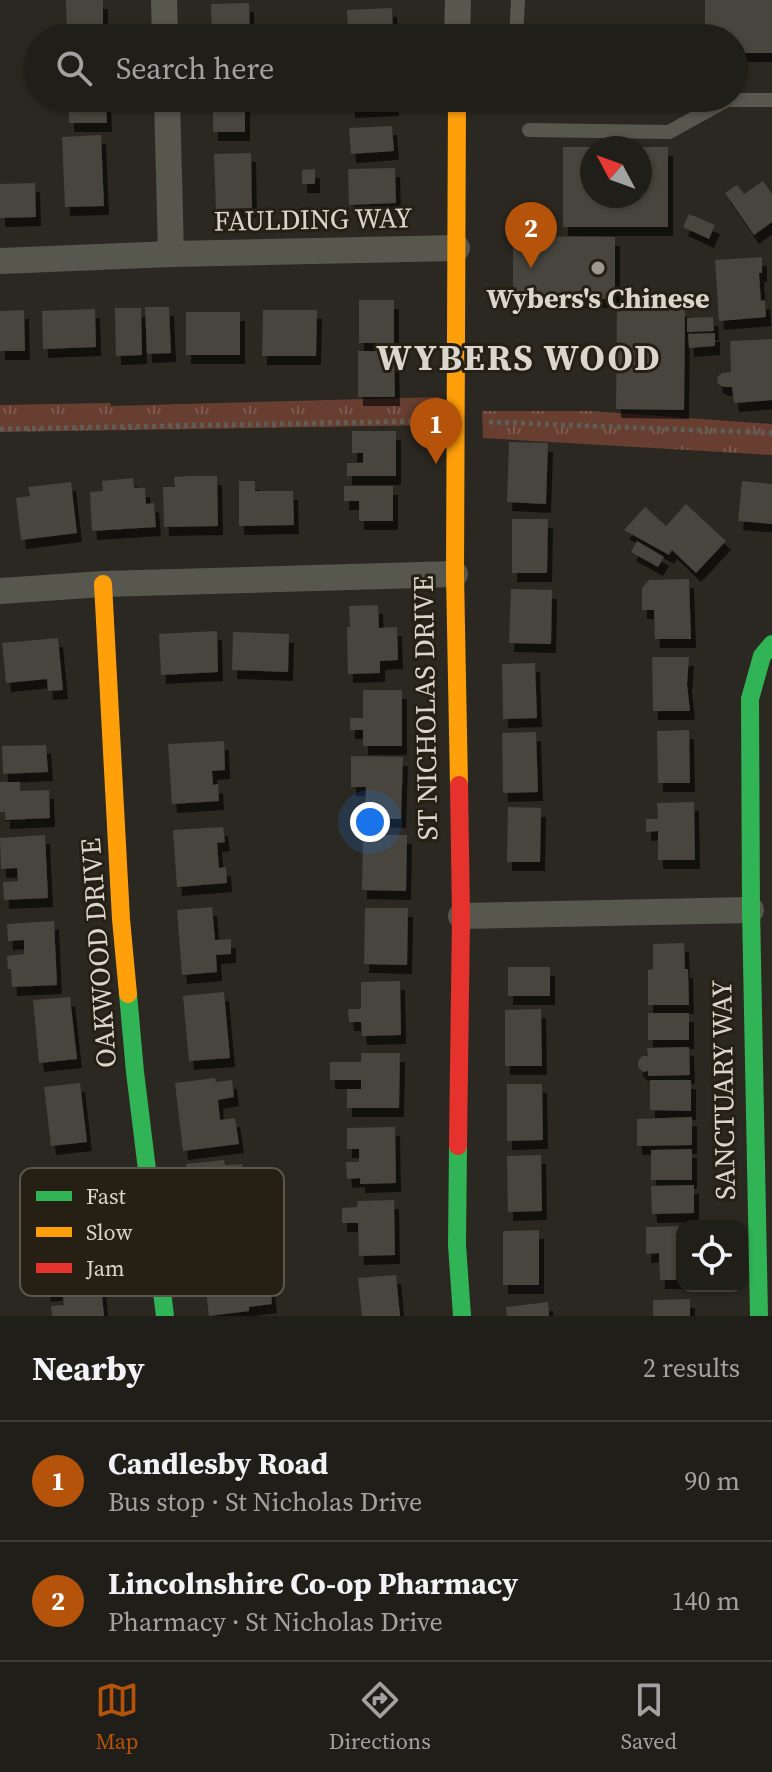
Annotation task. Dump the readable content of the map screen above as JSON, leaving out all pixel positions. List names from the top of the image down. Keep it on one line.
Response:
{"streets":{"street":["FAULDING WAY","ST NICHOLAS DRIVE","OAKWOOD DRIVE","SANCTUARY WAY"]},"crossings":[["FAULDING WAY","ST NICHOLAS DRIVE"]],"districts":["WYBERS WOOD"],"places":["Wybers's Chinese"],"legend":["Fast","Slow","Jam"],"north":"top left","page":{"search":"Search here","pins":["2","1"],"heading":["Nearby","2 results"],"list":[{"mark":"1","name":"Candlesby Road","note":"Bus stop · St Nicholas Drive","value":"90 m"},{"mark":"2","name":"Lincolnshire Co-op Pharmacy","note":"Pharmacy · St Nicholas Drive","value":"140 m"}],"nav":["Map","Directions","Saved"]}}
